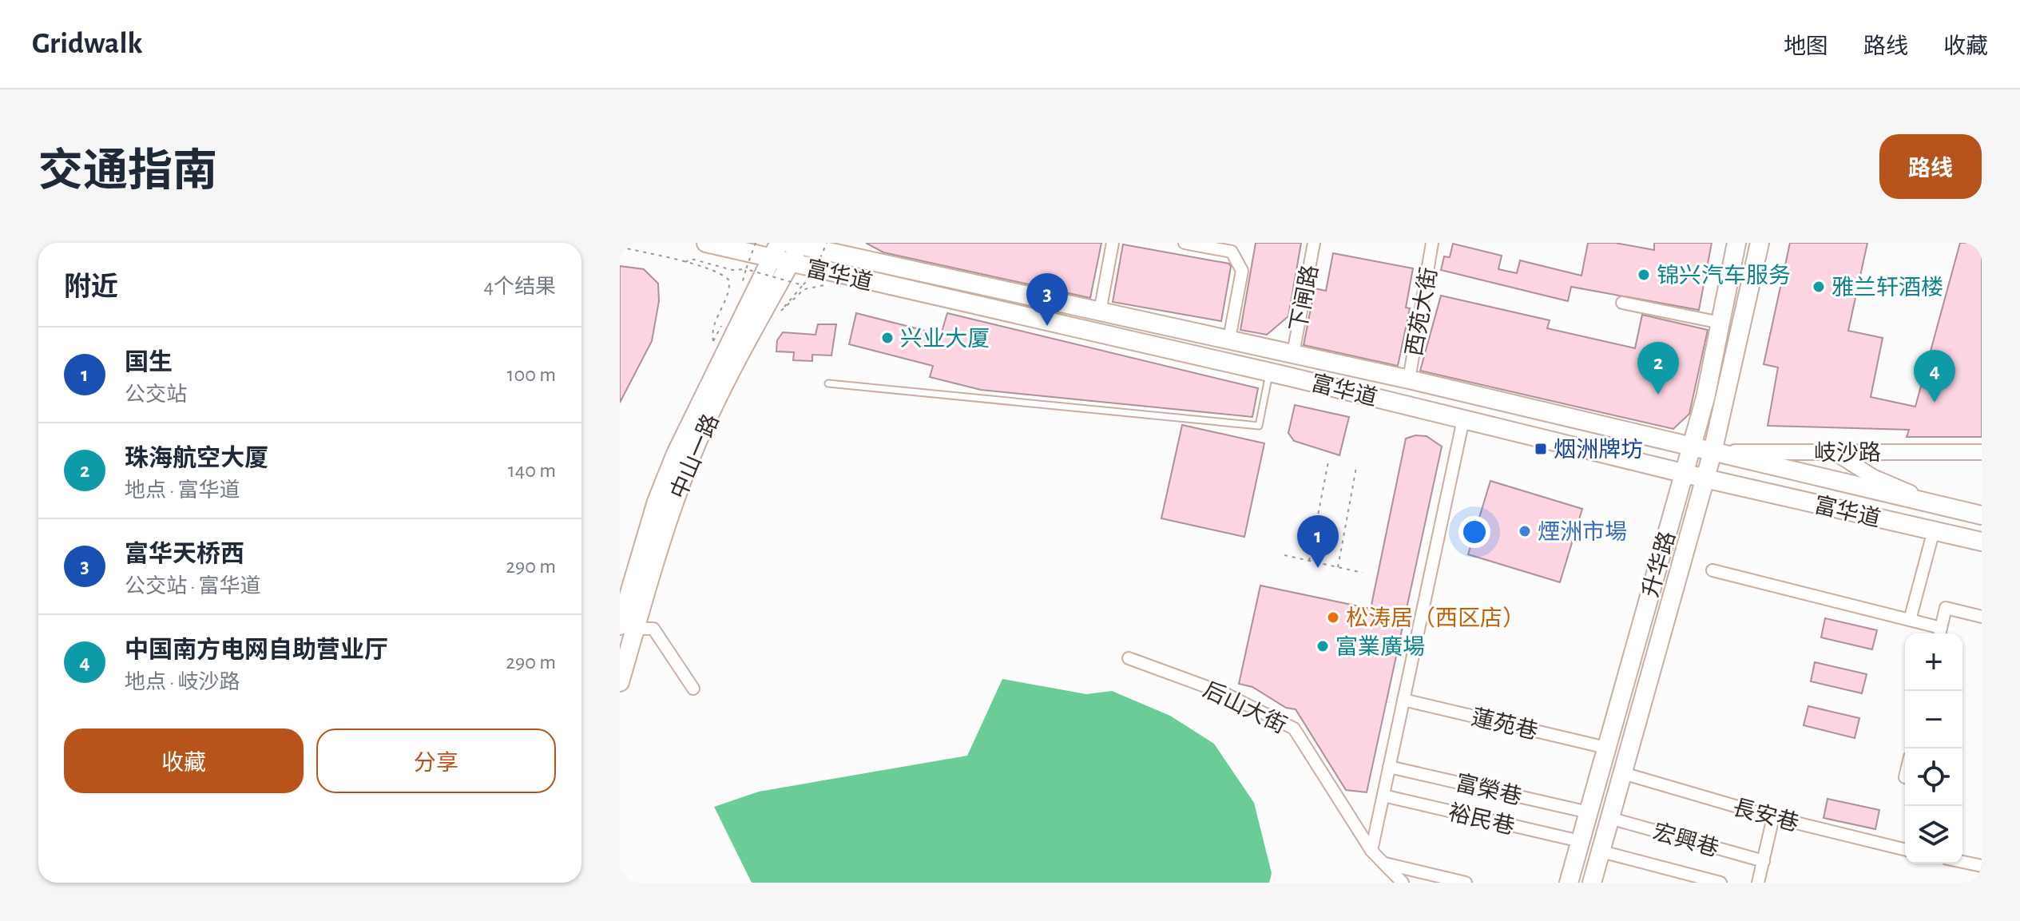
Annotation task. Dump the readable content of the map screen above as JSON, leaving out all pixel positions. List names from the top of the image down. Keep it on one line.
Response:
{"streets":{"main road":["富华道","中山一路","升华路"],"street":["下闸路","西苑大街","岐沙路","后山大街","蓮苑巷","富榮巷","長安巷","裕民巷","宏興巷"]},"crossings":[["富华道","下闸路"],["富华道","西苑大街"],["富华道","岐沙路"],["富华道","中山一路"],["富华道","升华路"],["岐沙路","升华路"],["升华路","蓮苑巷"],["升华路","富榮巷"],["升华路","長安巷"],["升华路","裕民巷"],["升华路","宏興巷"]],"places":{"other":["锦兴汽车服务","雅兰轩酒楼","兴业大厦","煙洲市場","松涛居（西区店）","富業廣場"],"transit":["烟洲牌坊"]},"page":{"header":"Gridwalk","nav":["地图","路线","收藏"],"title":"交通指南","buttons":["路线",["收藏","分享"]],"heading":["附近","4个结果"],"pins":["3","2","4","1"],"list":[{"mark":"1","name":"国生","note":"公交站","value":"100 m"},{"mark":"2","name":"珠海航空大厦","note":"地点 · 富华道","value":"140 m"},{"mark":"3","name":"富华天桥西","note":"公交站 · 富华道","value":"290 m"},{"mark":"4","name":"中国南方电网自助营业厅","note":"地点 · 岐沙路","value":"290 m"}],"map_buttons":["+","−"]}}
